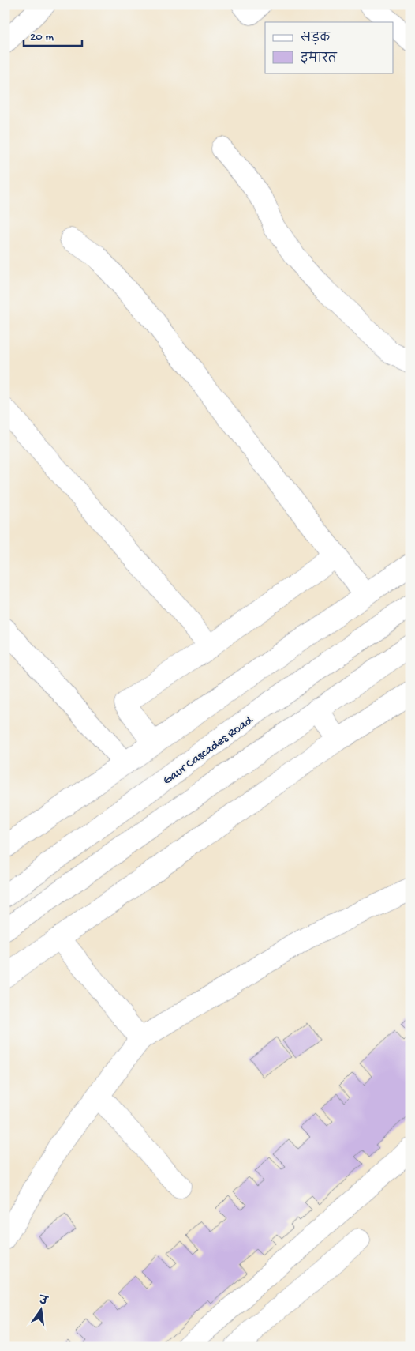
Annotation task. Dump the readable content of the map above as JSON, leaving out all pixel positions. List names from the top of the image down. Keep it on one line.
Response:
{"streets":{"street":["Gaur Cascades Road"]},"legend":["सड़क","इमारत"],"scale_bar":"20 m","north":"top"}
